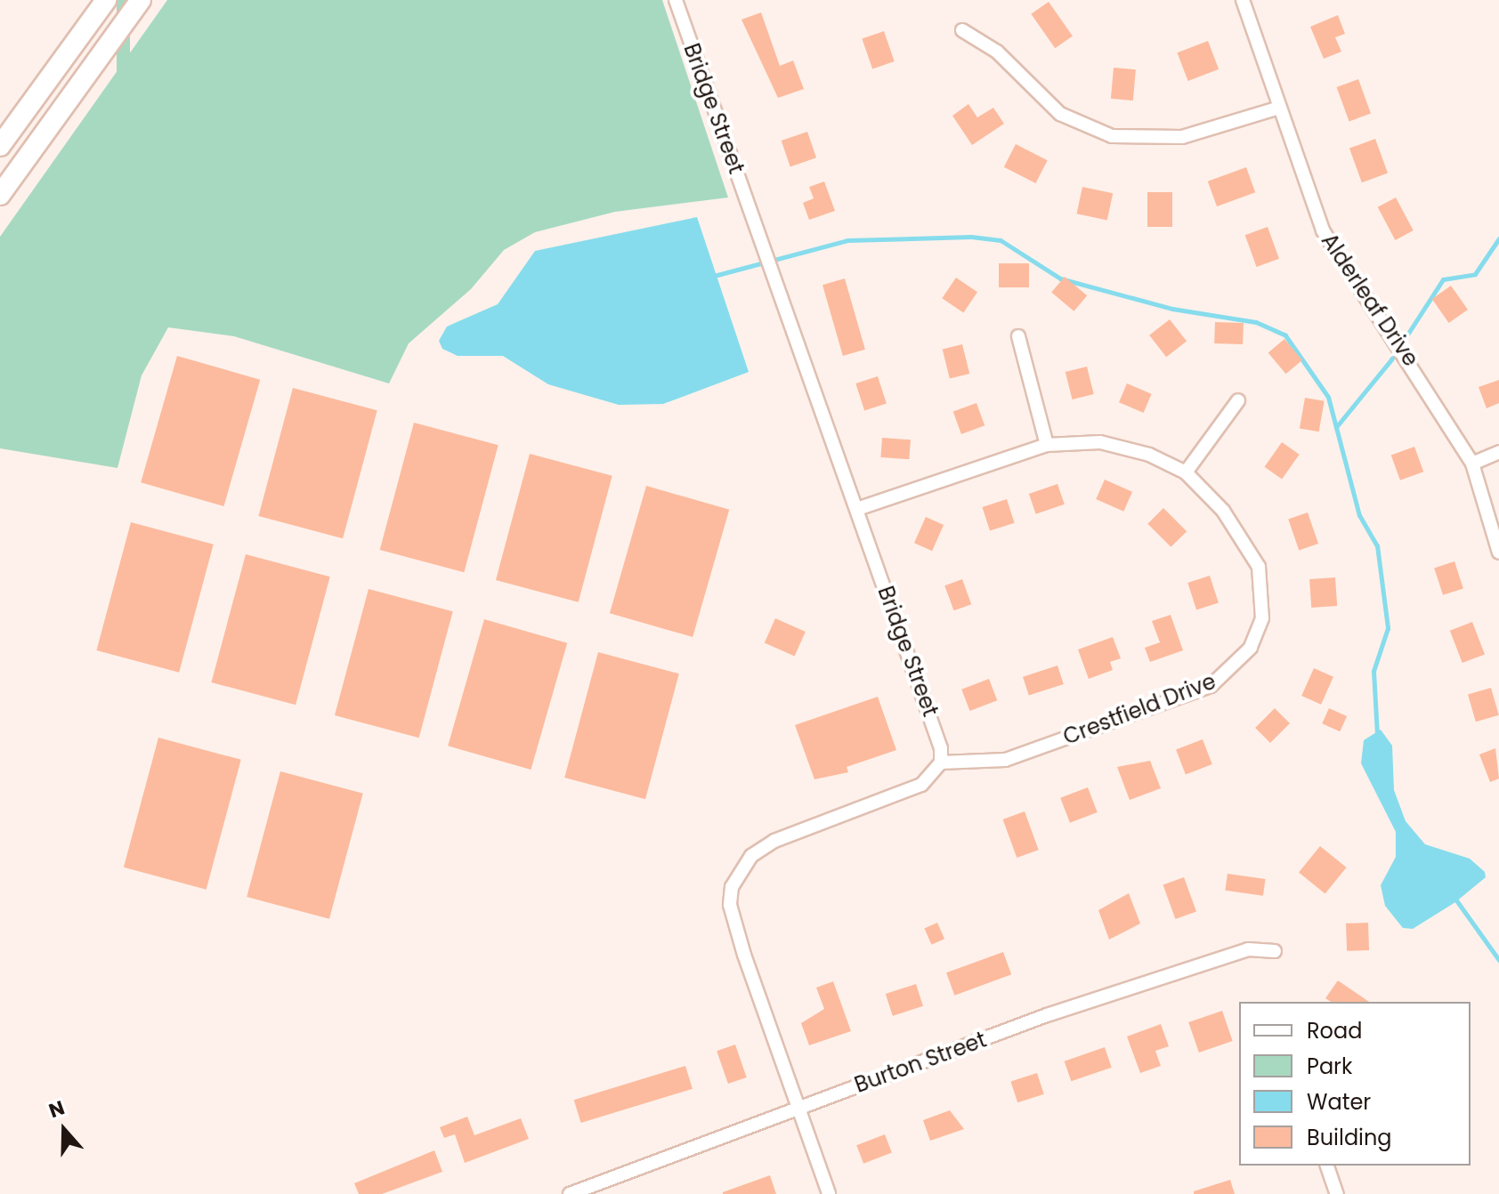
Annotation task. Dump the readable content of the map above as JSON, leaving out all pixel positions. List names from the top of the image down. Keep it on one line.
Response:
{"streets":{"street":["Bridge Street","Alderleaf Drive","Crestfield Drive","Burton Street"]},"crossings":[["Bridge Street","Crestfield Drive"]],"legend":["Road","Park","Water","Building"],"north":"top"}
